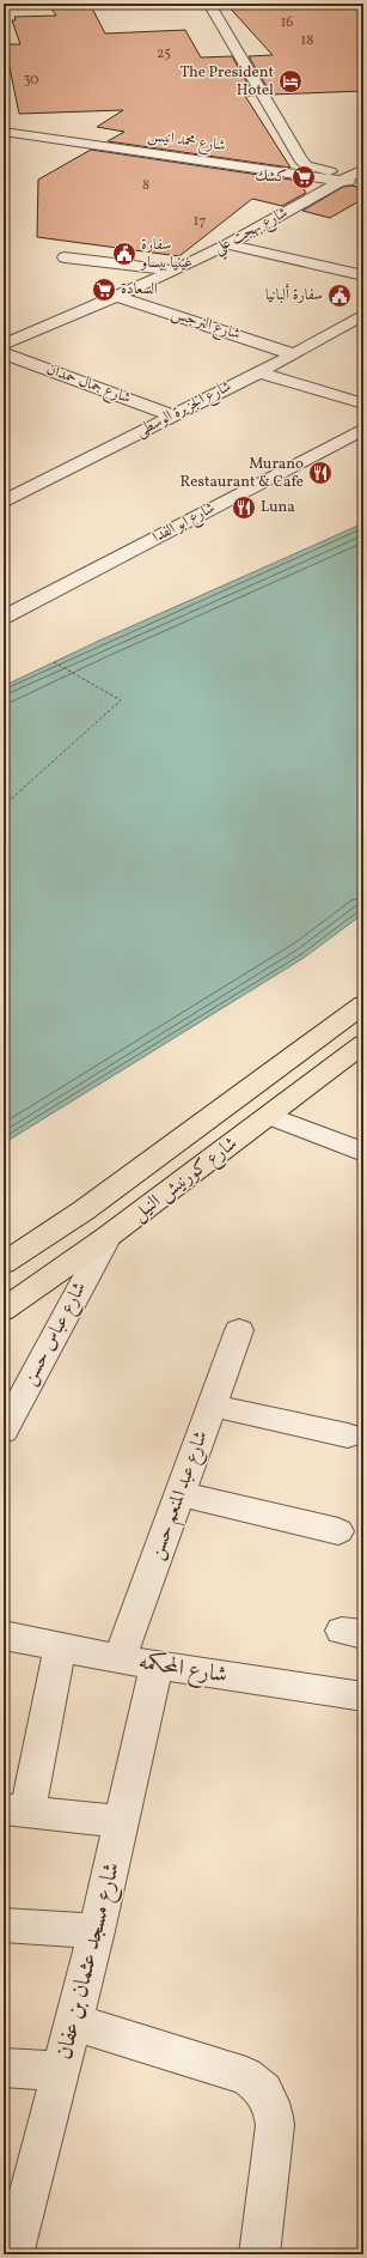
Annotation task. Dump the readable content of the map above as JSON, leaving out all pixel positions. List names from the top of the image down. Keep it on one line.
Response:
{"streets":{"main road":["شارع كورنيش النيل"],"street":["شارع محمد انيس","شارع بهجت علي","شارع النرجس","شارع جمال حمدان","شارع الجزيرة الوسطى","شارع ابو الفدا","شارع عباس حسن","شارع عبد المنعم حسن","شارع المحكمه","شارع مسجد عثمان بن عفان"]},"crossings":[["شارع محمد انيس","شارع بهجت علي"],["شارع بهجت علي","شارع النرجس"],["شارع النرجس","شارع الجزيرة الوسطى"],["شارع جمال حمدان","شارع الجزيرة الوسطى"],["شارع كورنيش النيل","شارع عباس حسن"],["شارع عبد المنعم حسن","شارع المحكمه"],["شارع المحكمه","شارع مسجد عثمان بن عفان"]],"places":{"hotel":["The President Hotel"],"supermarket":["كشك","السعادة"],"public building":["سفارة غينيا بيساو","سفارة ألبانيا"],"restaurant":["Murano Restaurant & Cafe","Luna"]},"house_numbers":["16","18","25","30","8","17"]}
